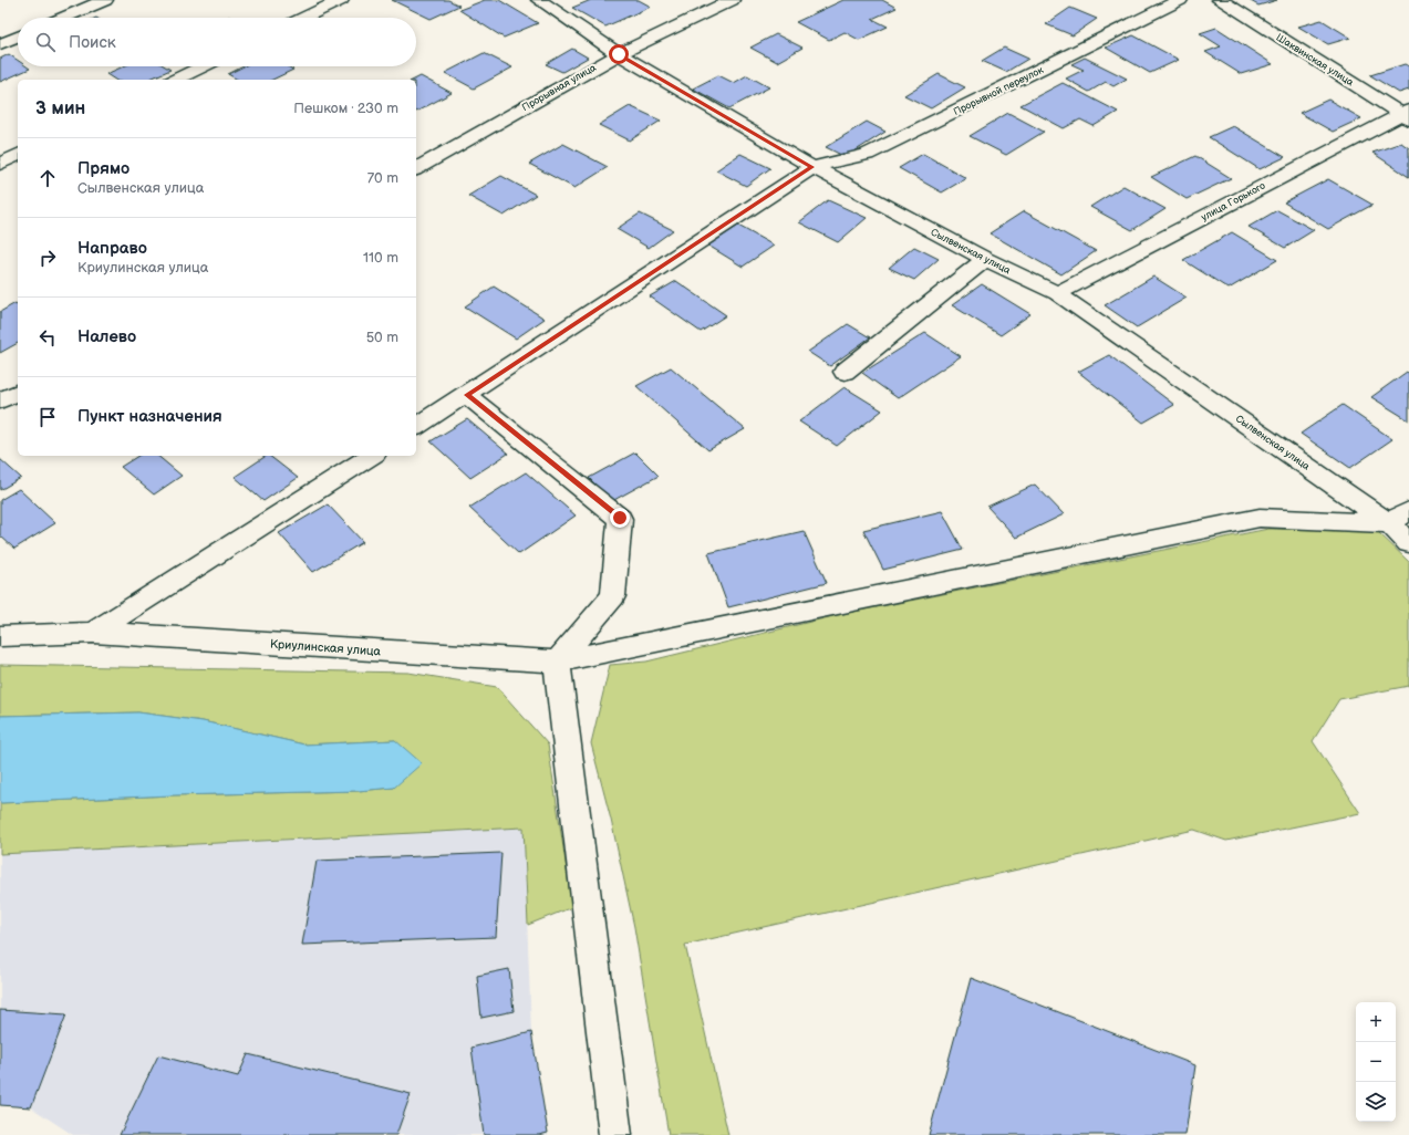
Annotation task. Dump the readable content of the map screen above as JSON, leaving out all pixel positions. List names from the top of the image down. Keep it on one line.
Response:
{"streets":{"street":["Шаквинская улица","Прорывная улица","Прорывной переулок","улица Горького","Сылвенская улица","Криулинская улица"]},"crossings":[["Шаквинская улица","улица Горького"],["Прорывная улица","Сылвенская улица"],["Прорывной переулок","Сылвенская улица"],["улица Горького","Сылвенская улица"],["Сылвенская улица","Криулинская улица"]],"page":{"search":"Поиск","heading":["3 мин","Пешком · 230 m"],"list":[["Прямо","Сылвенская улица","70 m"],["Направо","Криулинская улица","110 m"],["Налево","50 m"],"Пункт назначения"],"map_buttons":["+","−"]}}
